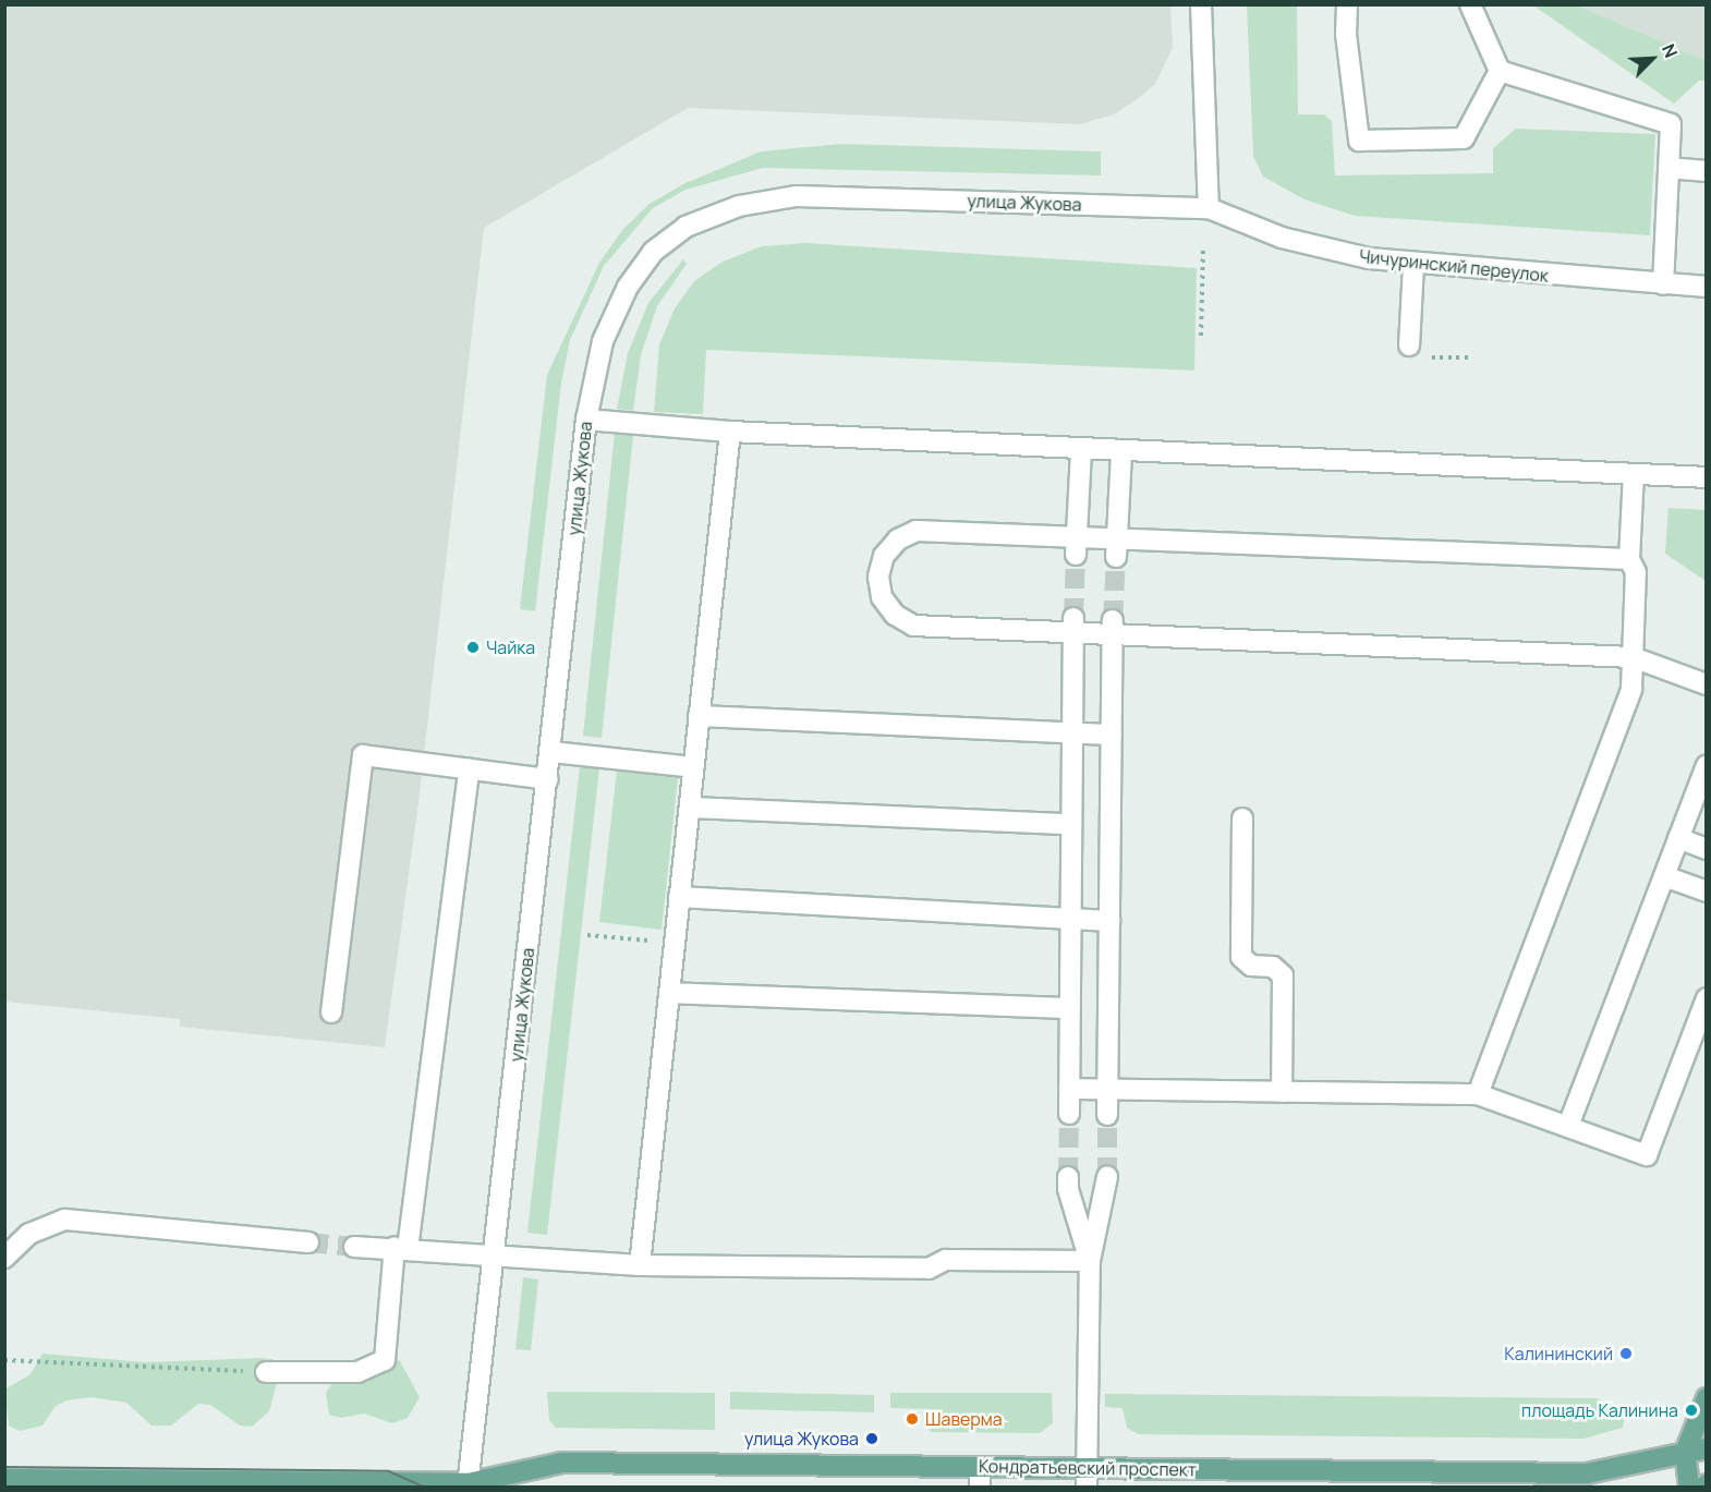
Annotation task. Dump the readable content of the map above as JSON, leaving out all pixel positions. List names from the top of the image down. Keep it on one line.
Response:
{"streets":{"main road":["Кондратьевский проспект"],"street":["улица Жукова","Чичуринский переулок"]},"crossings":[["улица Жукова","Чичуринский переулок"],["улица Жукова","Кондратьевский проспект"]],"places":["Чайка","Калининский","площадь Калинина","Шаверма","улица Жукова"],"north":"top right"}
